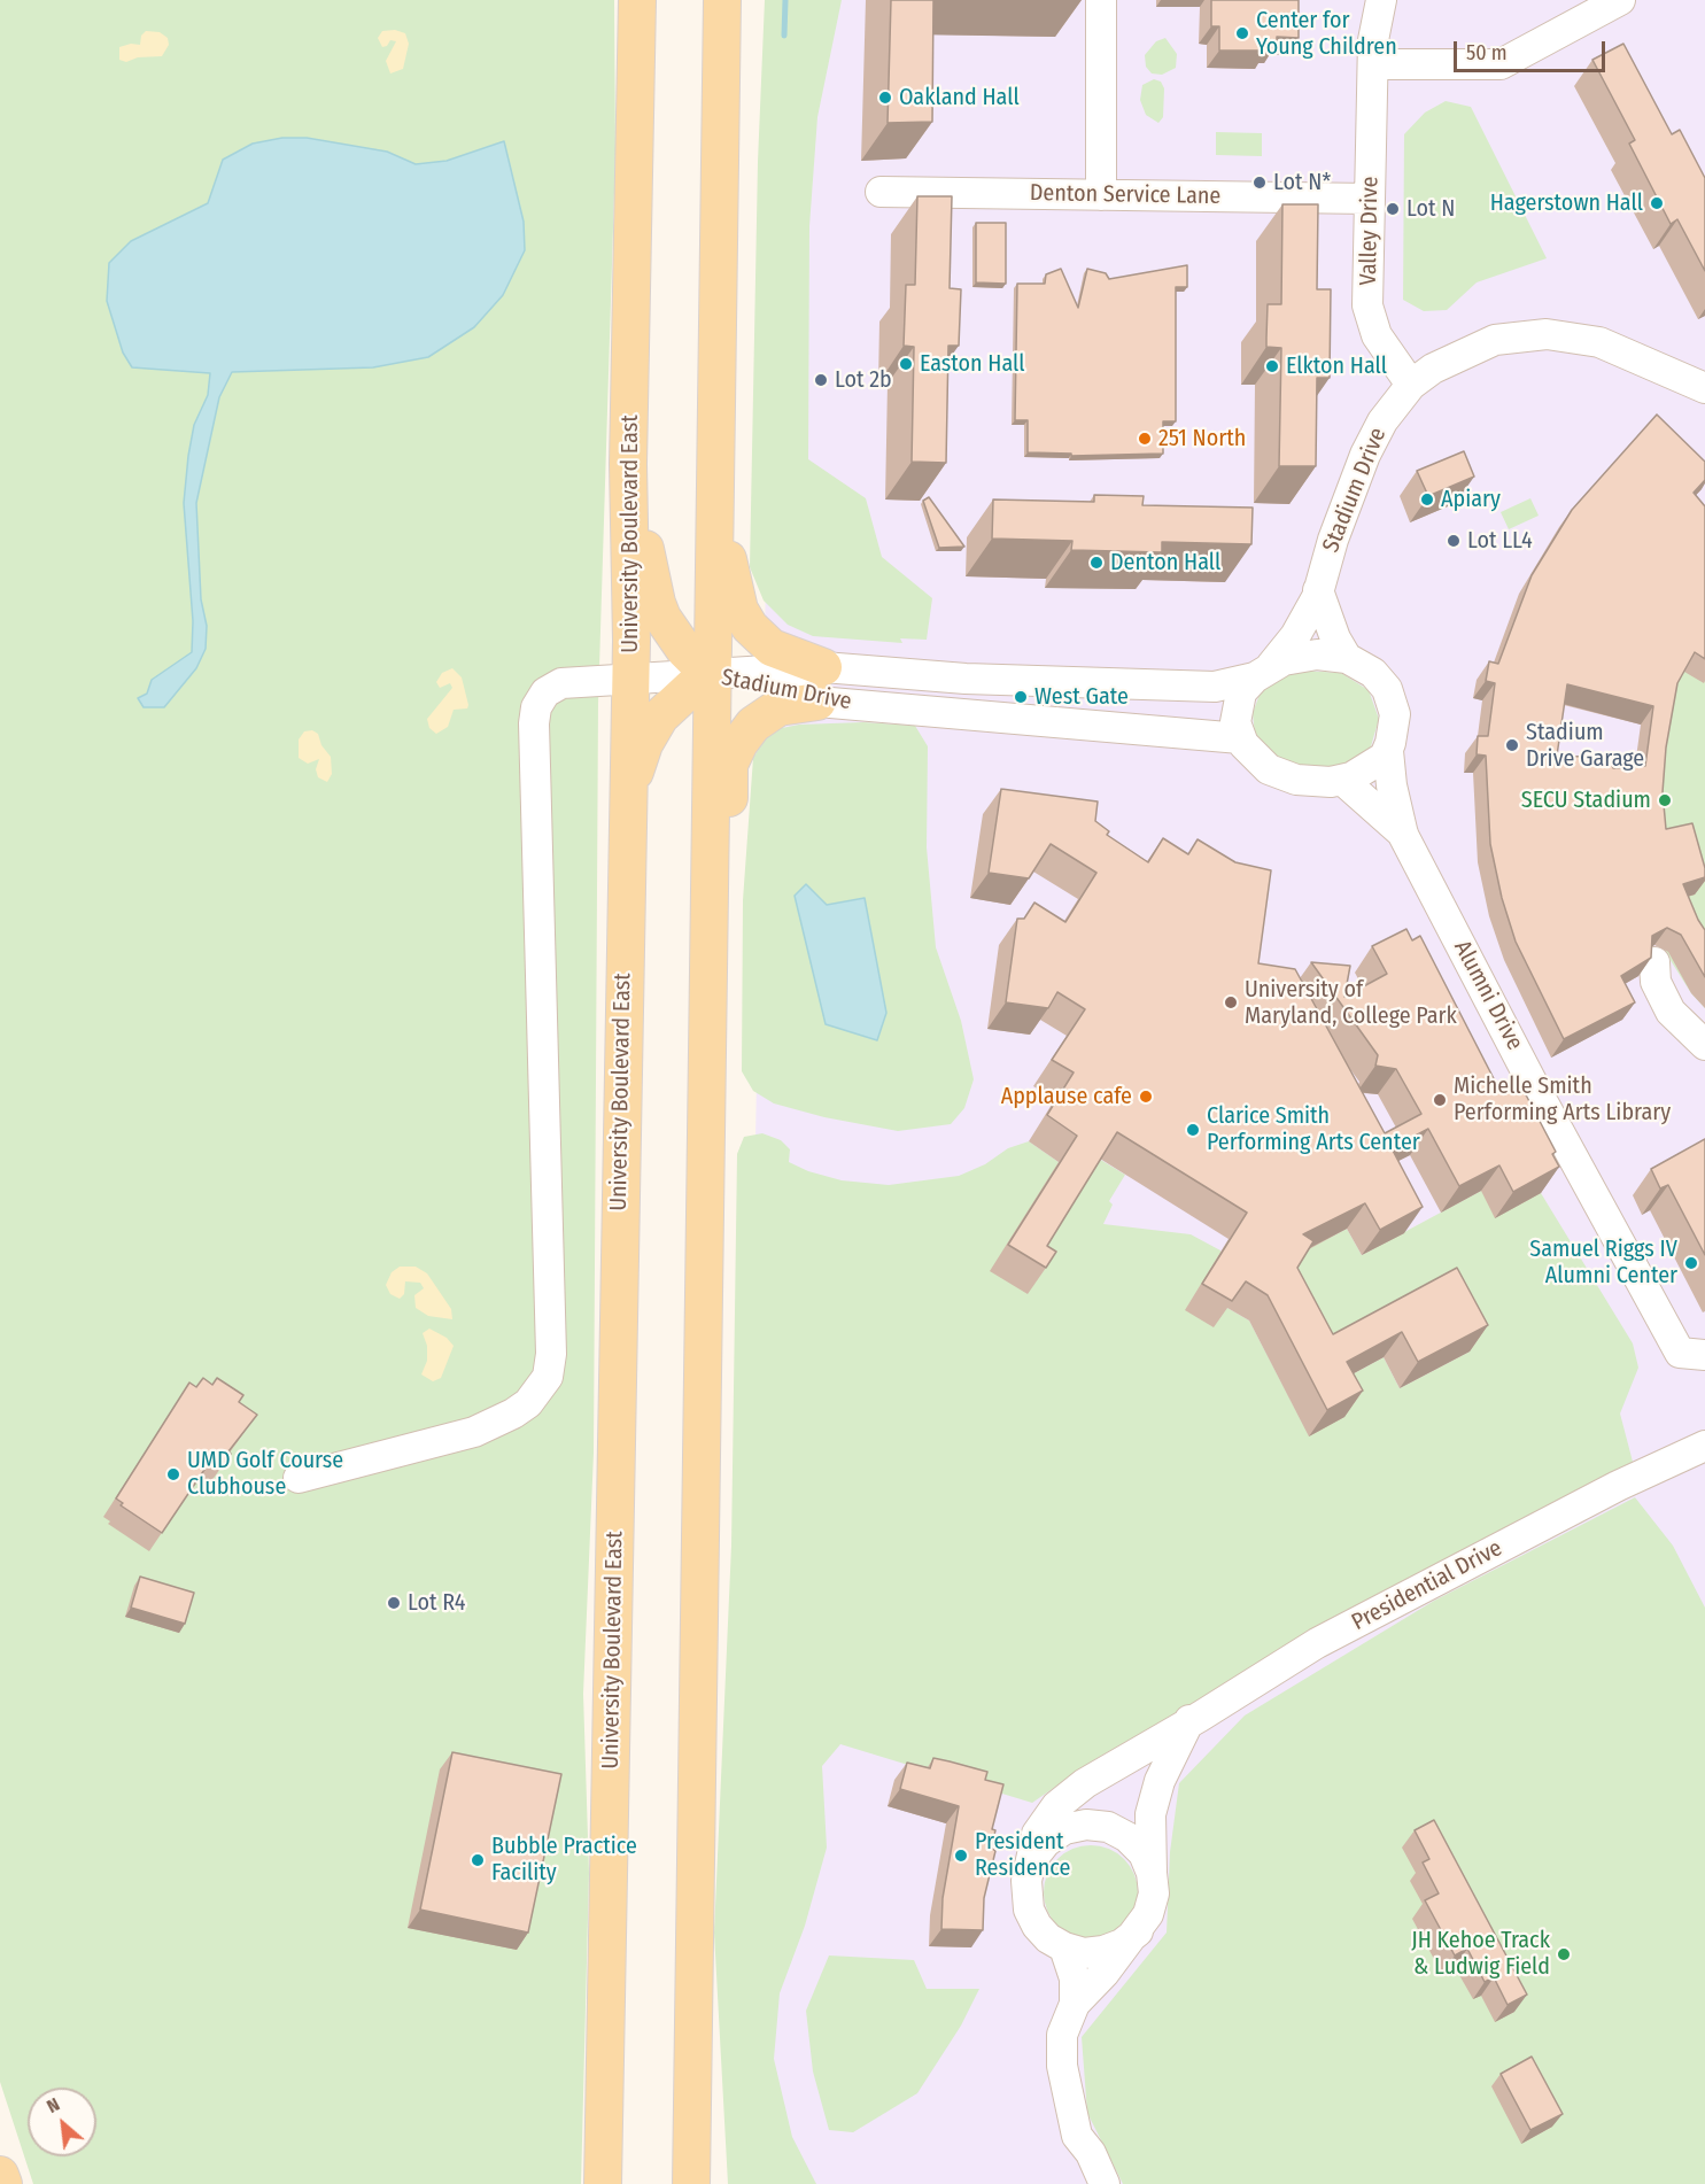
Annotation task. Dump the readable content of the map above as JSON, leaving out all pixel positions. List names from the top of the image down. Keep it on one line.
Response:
{"streets":{"main road":["University Boulevard East"],"street":["Denton Service Lane","Valley Drive","Stadium Drive","Alumni Drive","Presidential Drive"]},"crossings":[["Denton Service Lane","Valley Drive"],["Valley Drive","Stadium Drive"],["Stadium Drive","University Boulevard East"]],"places":["Center for Young Children","Oakland Hall","Lot N*","Hagerstown Hall","Lot N","Easton Hall","Elkton Hall","Lot 2b","251 North","Apiary","Lot LL4","Denton Hall","West Gate","Stadium Drive Garage","SECU Stadium","University of Maryland, College Park","Applause cafe","Michelle Smith Performing Arts Library","Clarice Smith Performing Arts Center","Samuel Riggs IV Alumni Center","UMD Golf Course Clubhouse","Lot R4","President Residence","Bubble Practice Facility","JH Kehoe Track & Ludwig Field"],"scale_bar":"50 m","north":"top left"}
